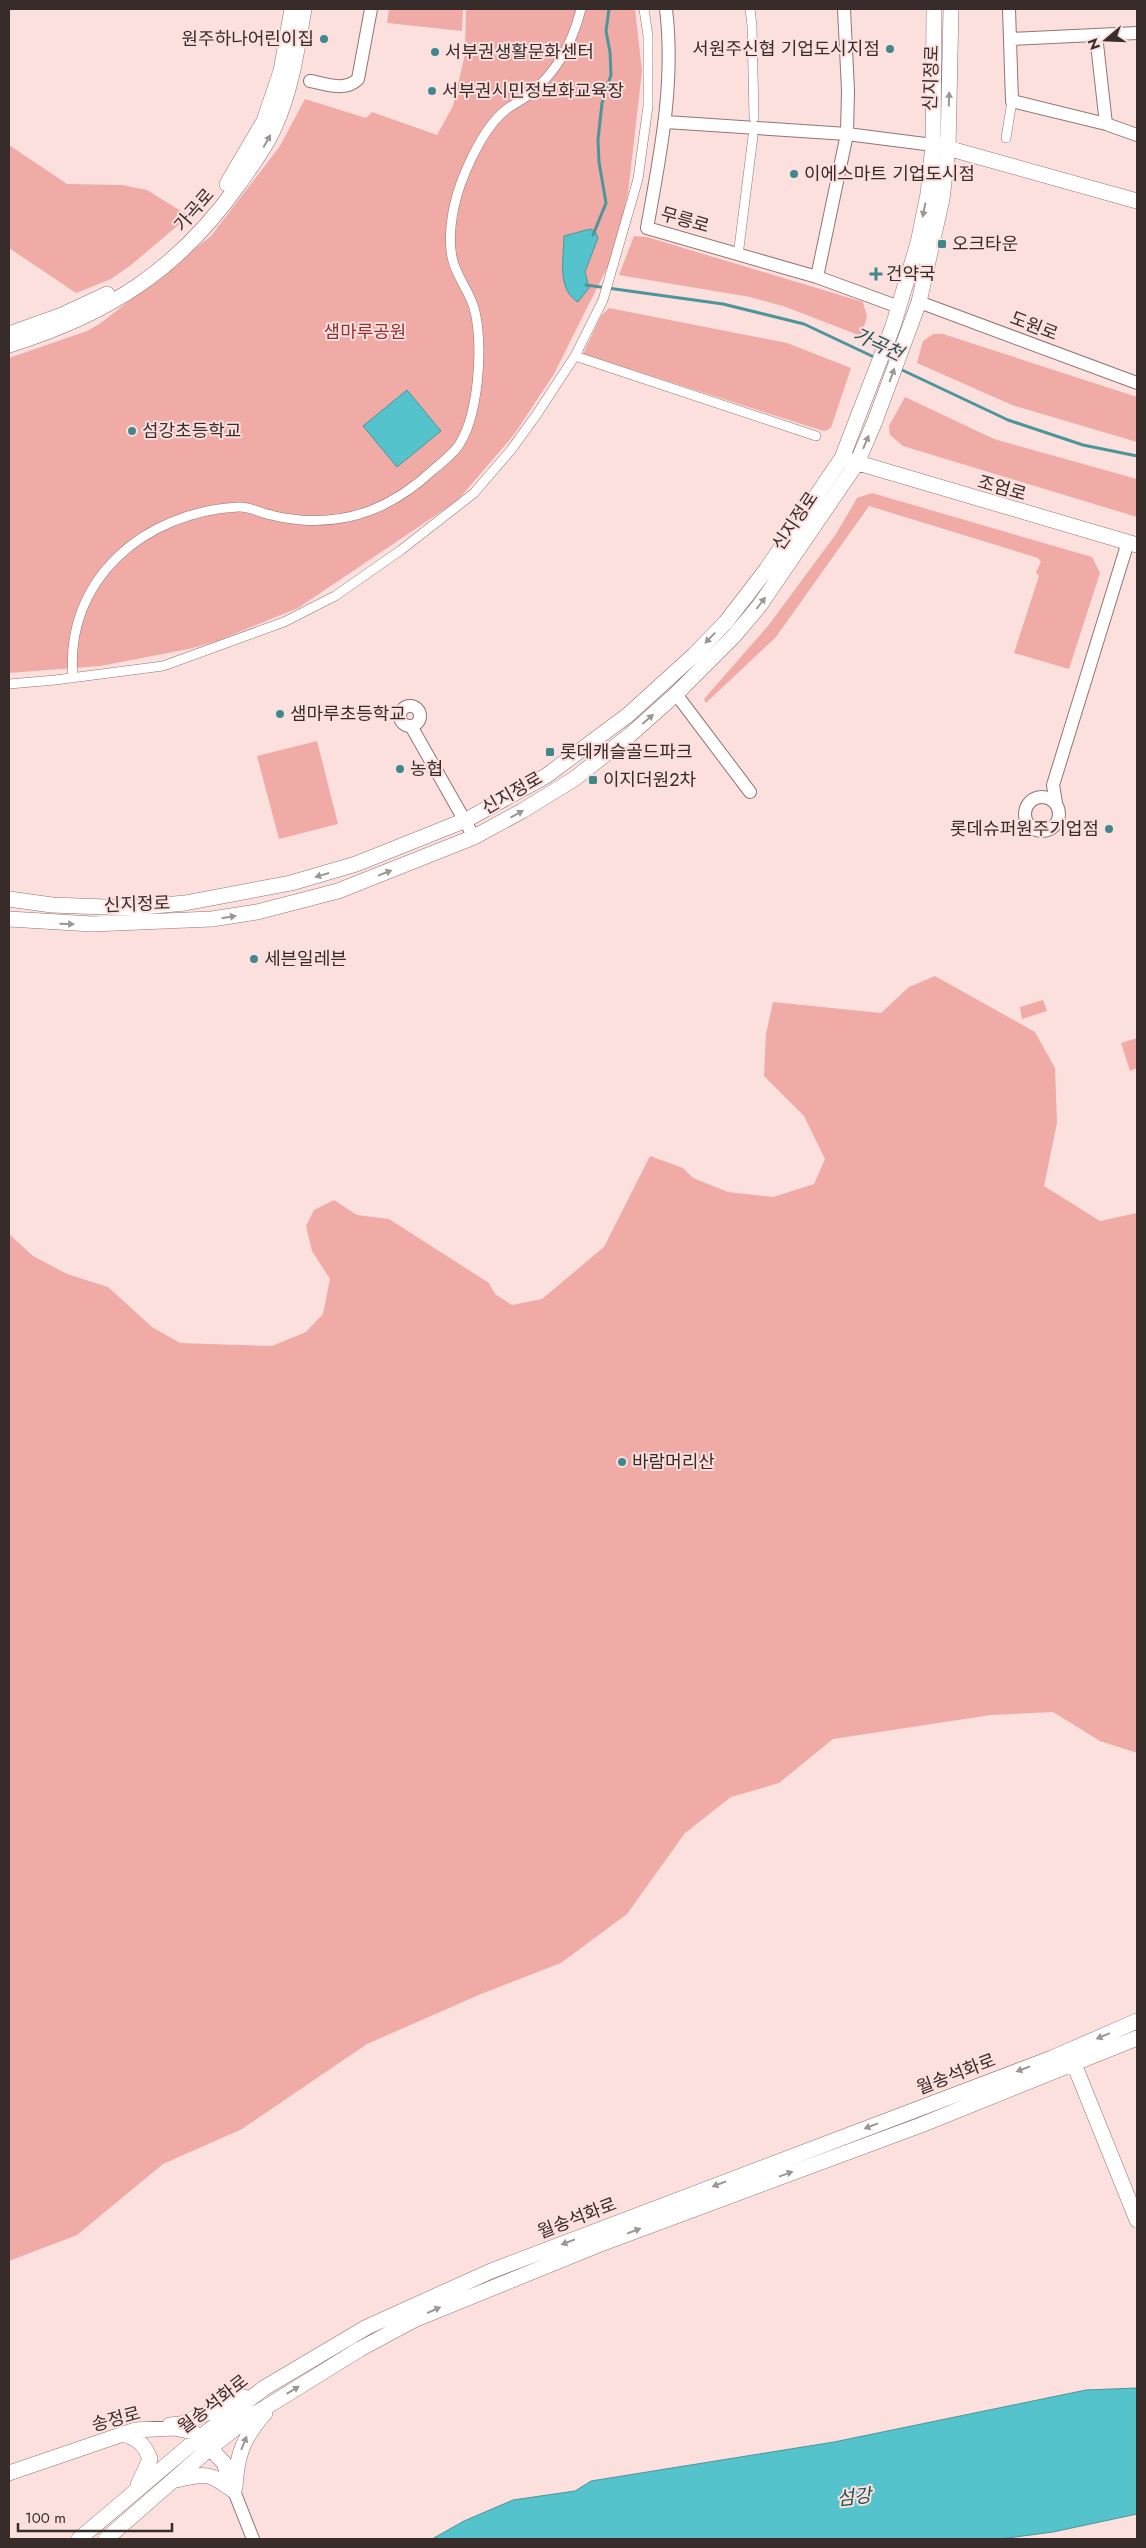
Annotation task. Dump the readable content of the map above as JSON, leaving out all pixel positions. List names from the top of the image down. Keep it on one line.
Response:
{"streets":{"street":["신지정로","가곡로","무릉로","도원로","조엄로","월송석화로","송정로"]},"crossings":[["신지정로","무릉로"],["신지정로","도원로"],["신지정로","조엄로"],["월송석화로","송정로"]],"water":["가곡천","섬강"],"parks":["샘마루공원"],"places":{"other":["원주하나어린이집","서원주신협 기업도시지점","서부권생활문화센터","서부권시민정보화교육장","이에스마트 기업도시점","섬강초등학교","샘마루초등학교","농협","롯데슈퍼원주기업점","세븐일레븐","바람머리산"],"transit":["오크타운","롯데캐슬골드파크","이지더원2차"],"health":["건약국"]},"scale_bar":"100 m","north":"left"}
